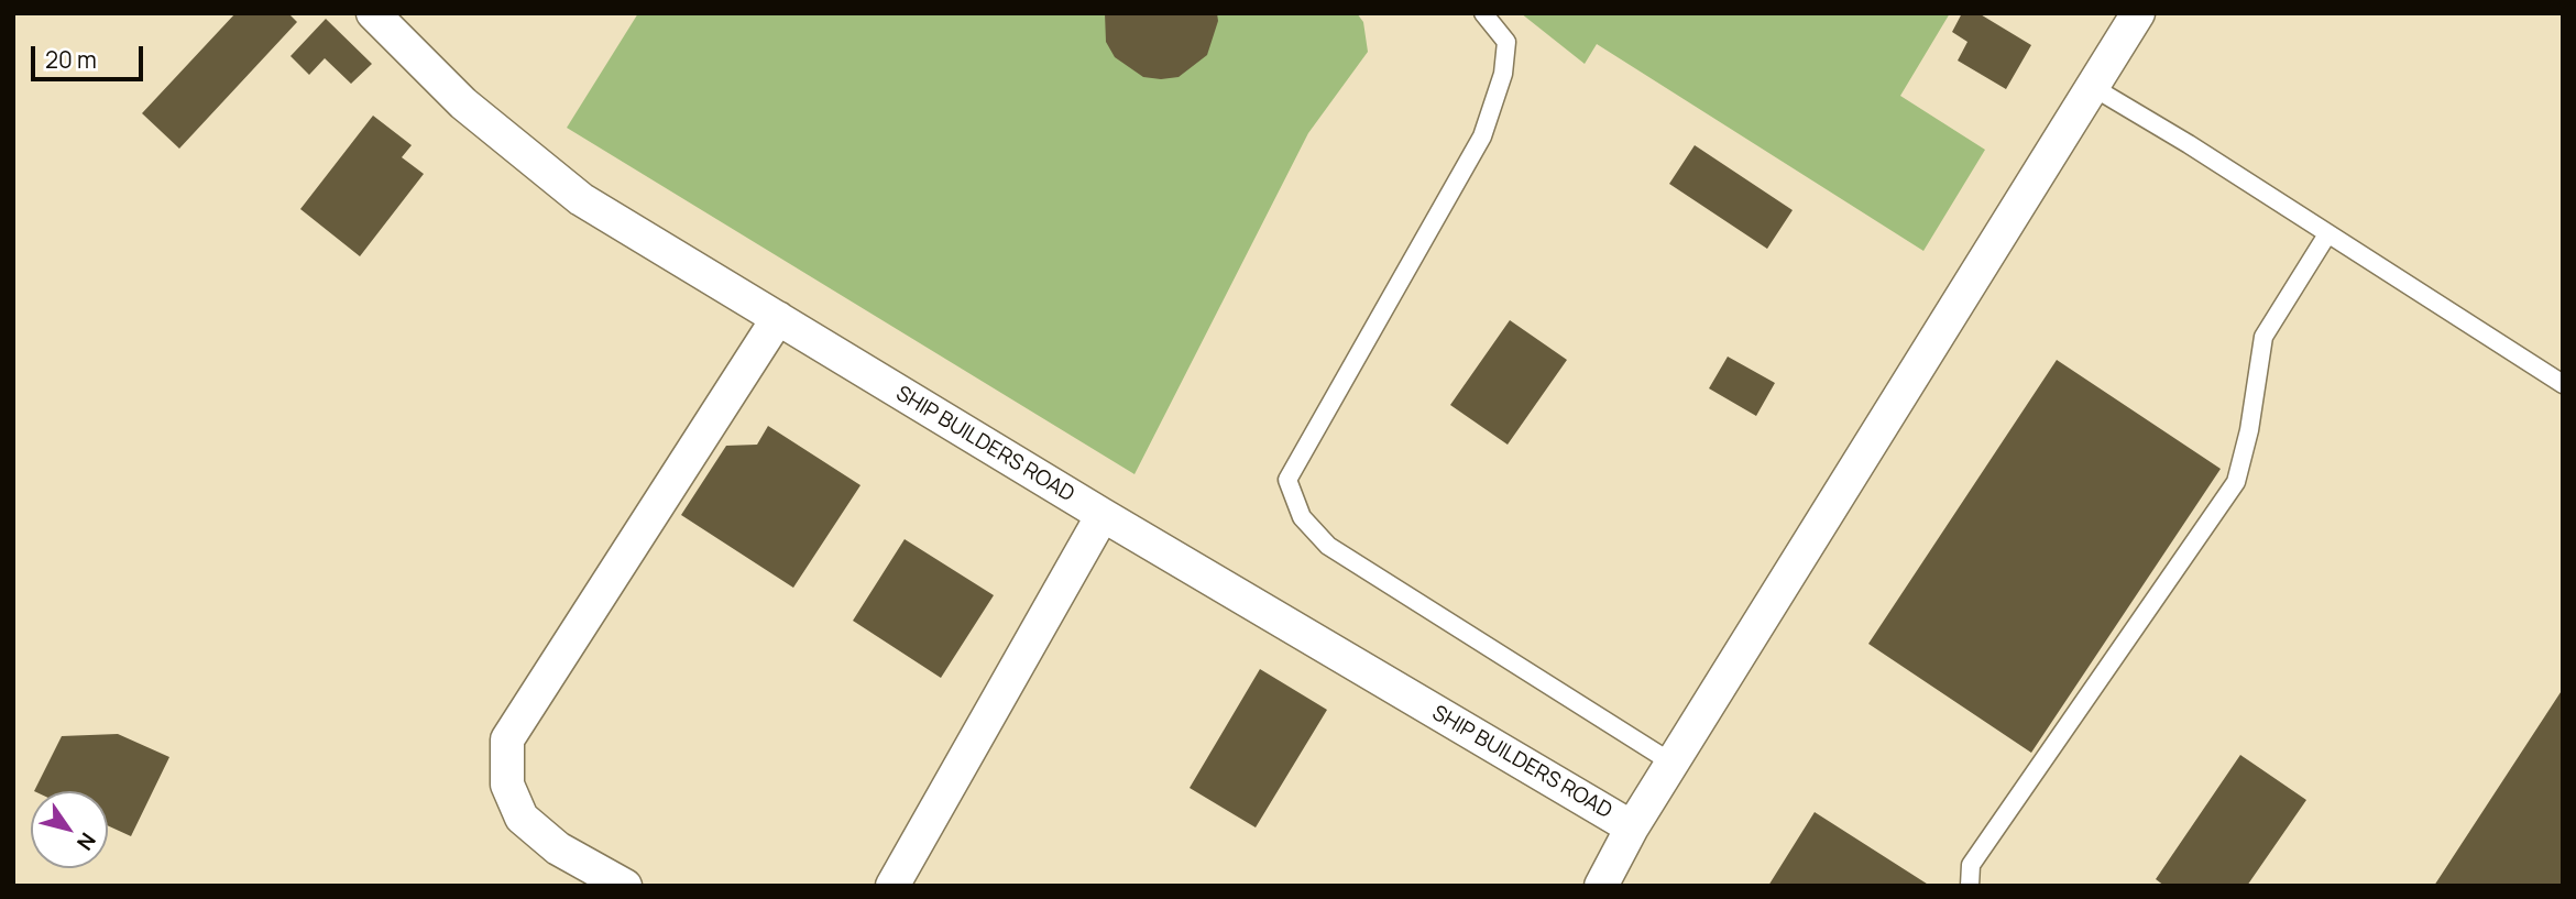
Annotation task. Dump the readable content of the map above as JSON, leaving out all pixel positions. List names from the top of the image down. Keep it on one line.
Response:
{"streets":{"street":["SHIP BUILDERS ROAD"]},"scale_bar":"20 m","north":"bottom right"}
